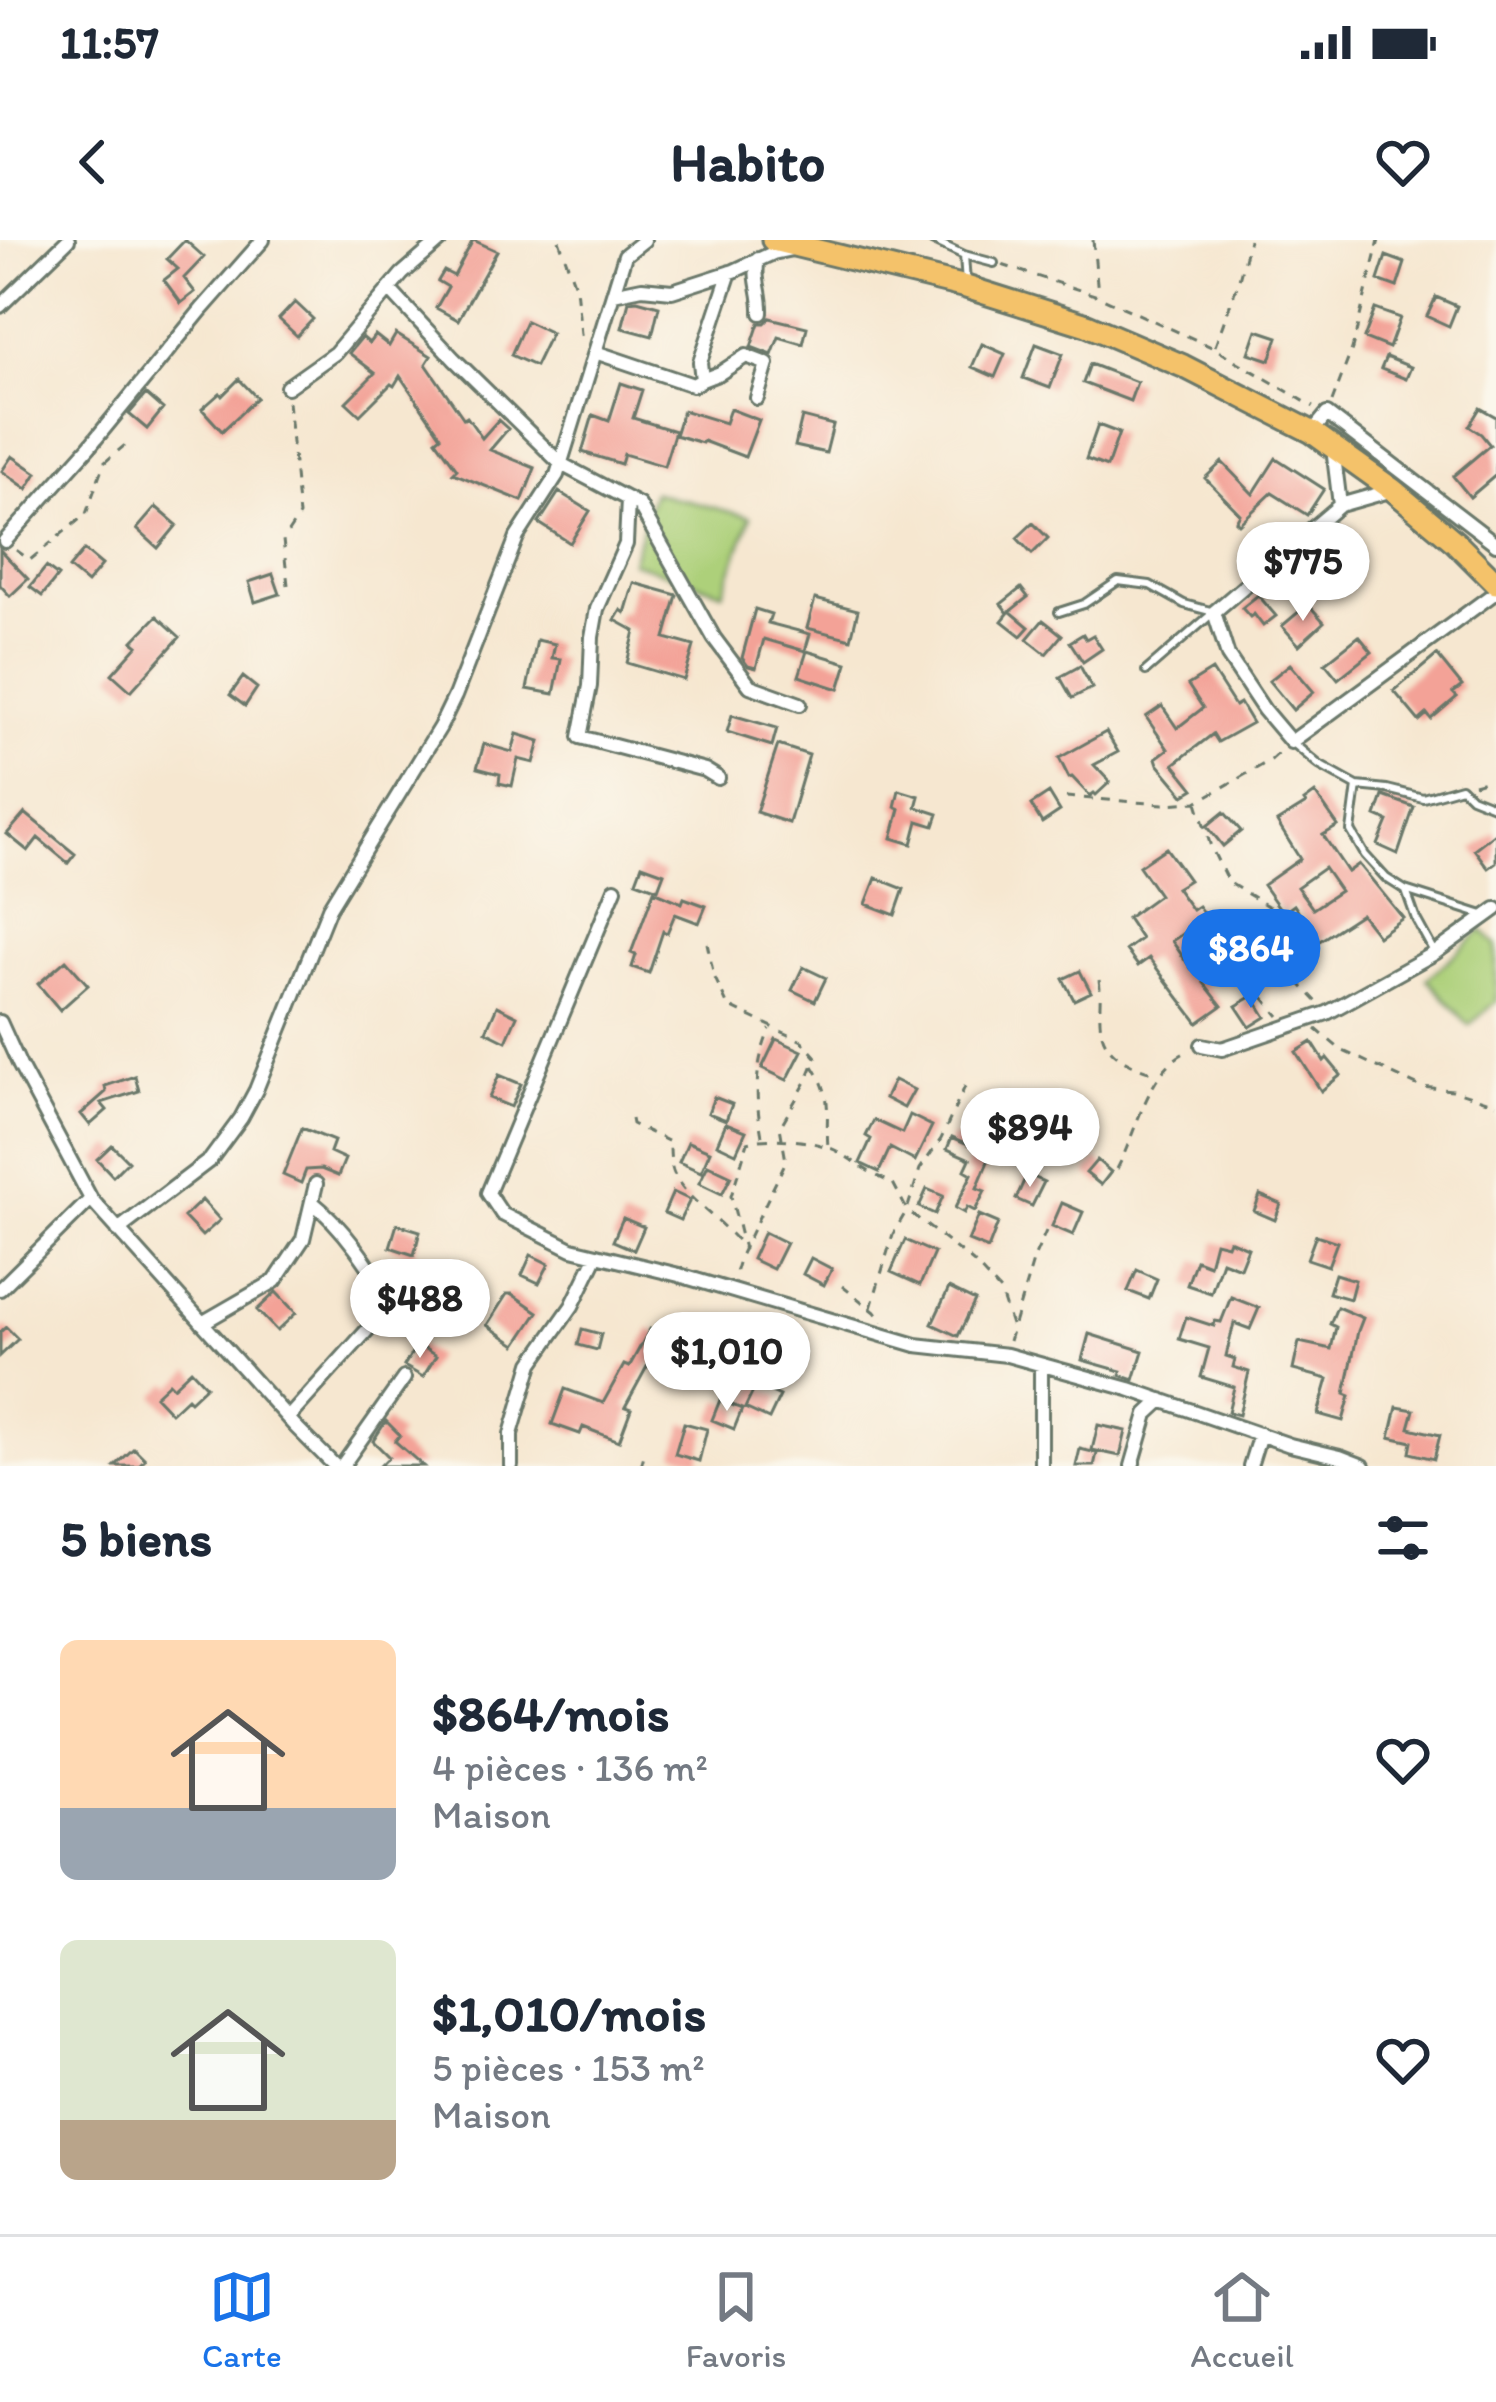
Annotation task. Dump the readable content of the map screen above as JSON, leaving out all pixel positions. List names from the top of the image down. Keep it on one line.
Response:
{"page":{"status":"11:57","header":"Habito","price":["$775","$864","$894","$488","$1,010"],"heading":"5 biens","list":[{"name":"$864/mois","note":"4 pièces · 136 m² · Maison"},{"name":"$1,010/mois","note":"5 pièces · 153 m² · Maison"}],"tabs":["Carte","Favoris","Accueil"]}}
